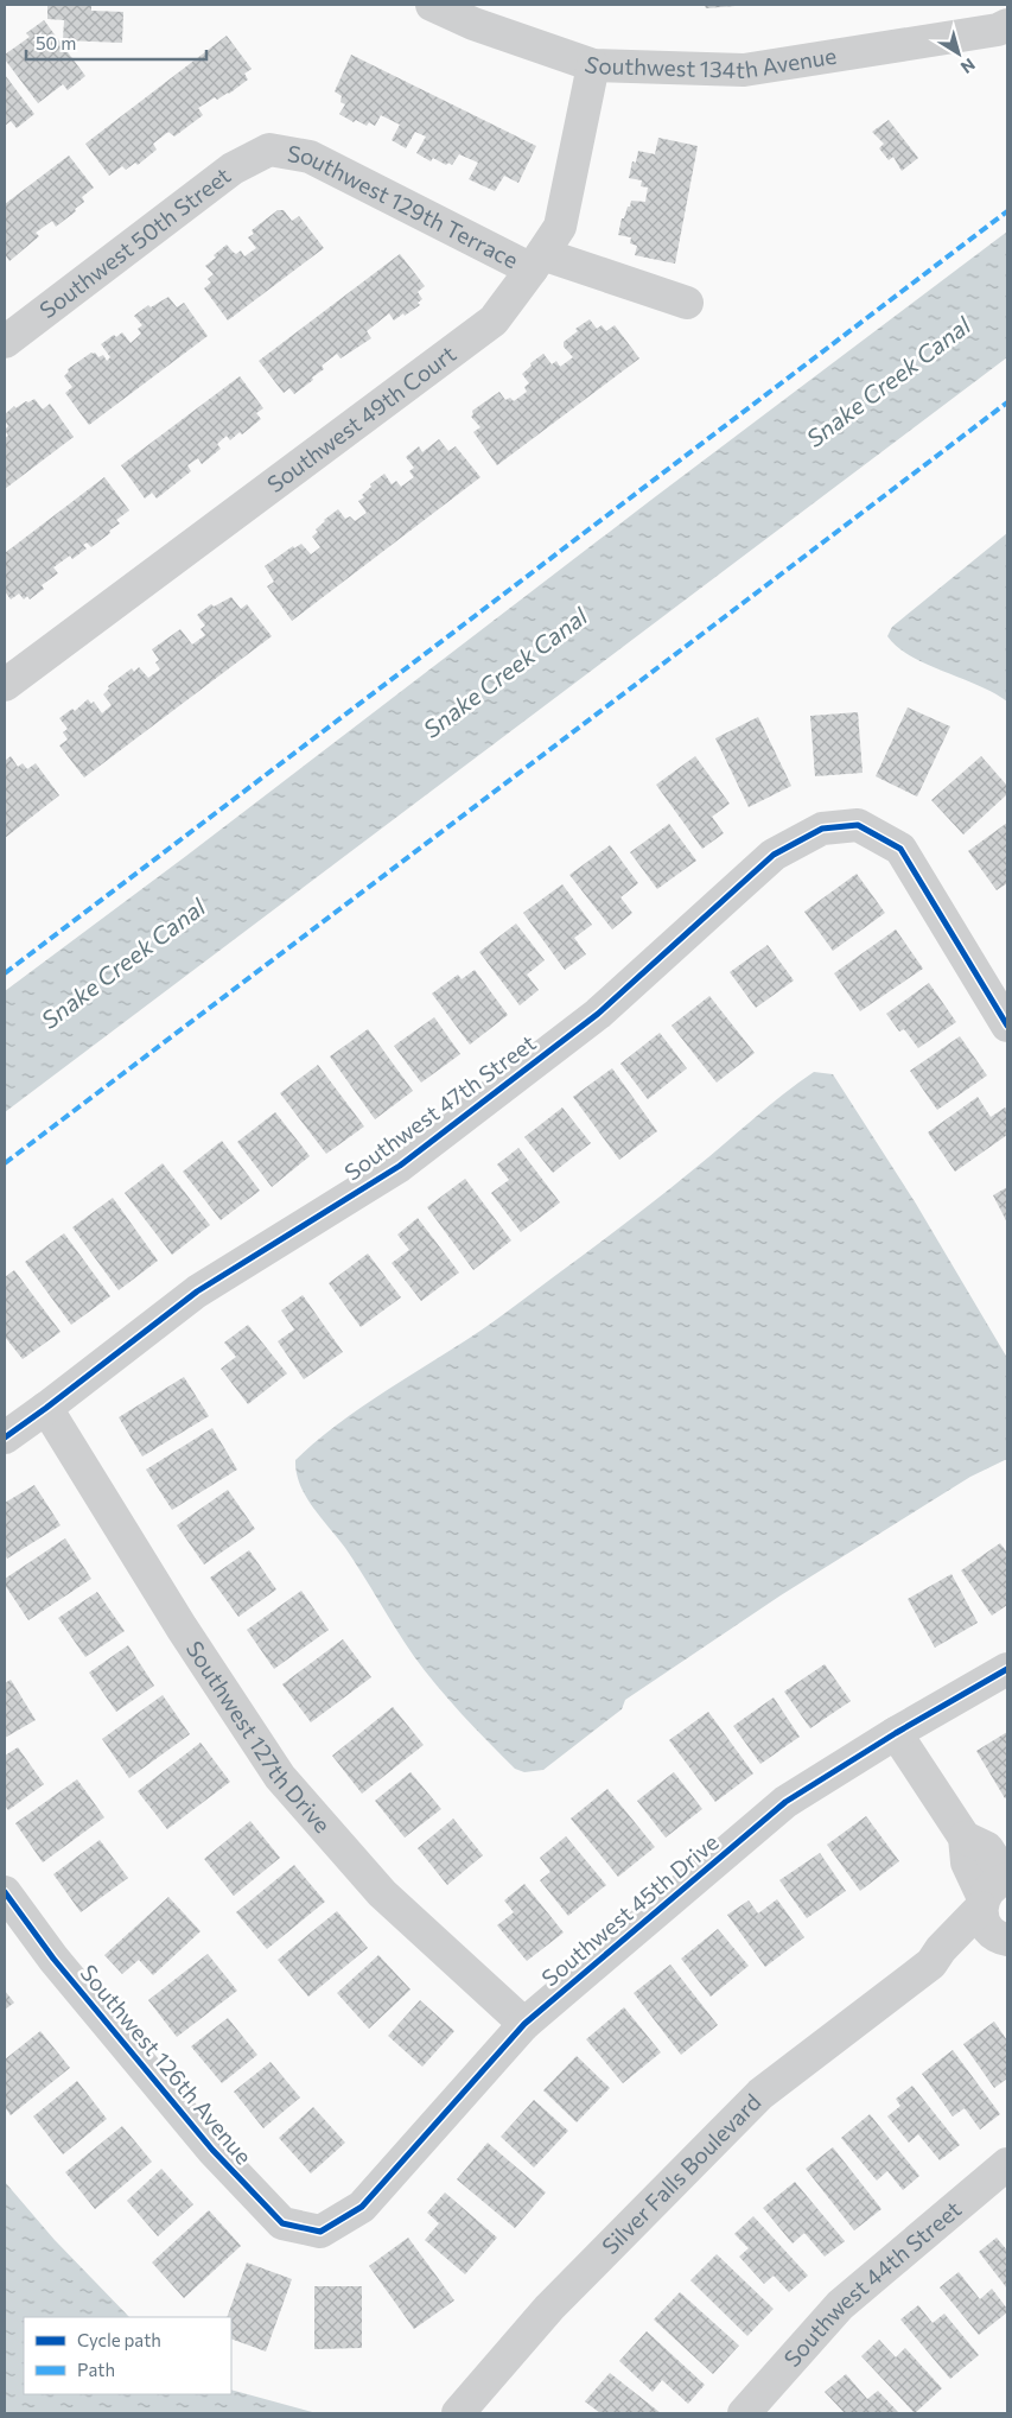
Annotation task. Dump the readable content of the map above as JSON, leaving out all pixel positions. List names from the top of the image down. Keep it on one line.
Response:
{"streets":{"street":["Southwest 134th Avenue","Southwest 129th Terrace","Southwest 50th Street","Southwest 49th Court","Southwest 47th Street","Southwest 127th Drive","Southwest 45th Drive","Southwest 126th Avenue","Silver Falls Boulevard","Southwest 44th Street"]},"crossings":[["Southwest 134th Avenue","Southwest 49th Court"],["Southwest 129th Terrace","Southwest 50th Street"],["Southwest 129th Terrace","Southwest 49th Court"],["Southwest 47th Street","Southwest 127th Drive"],["Southwest 127th Drive","Southwest 45th Drive"],["Southwest 45th Drive","Southwest 126th Avenue"]],"water":["Snake Creek Canal"],"legend":["Cycle path","Path"],"scale_bar":"50 m","north":"bottom right"}
